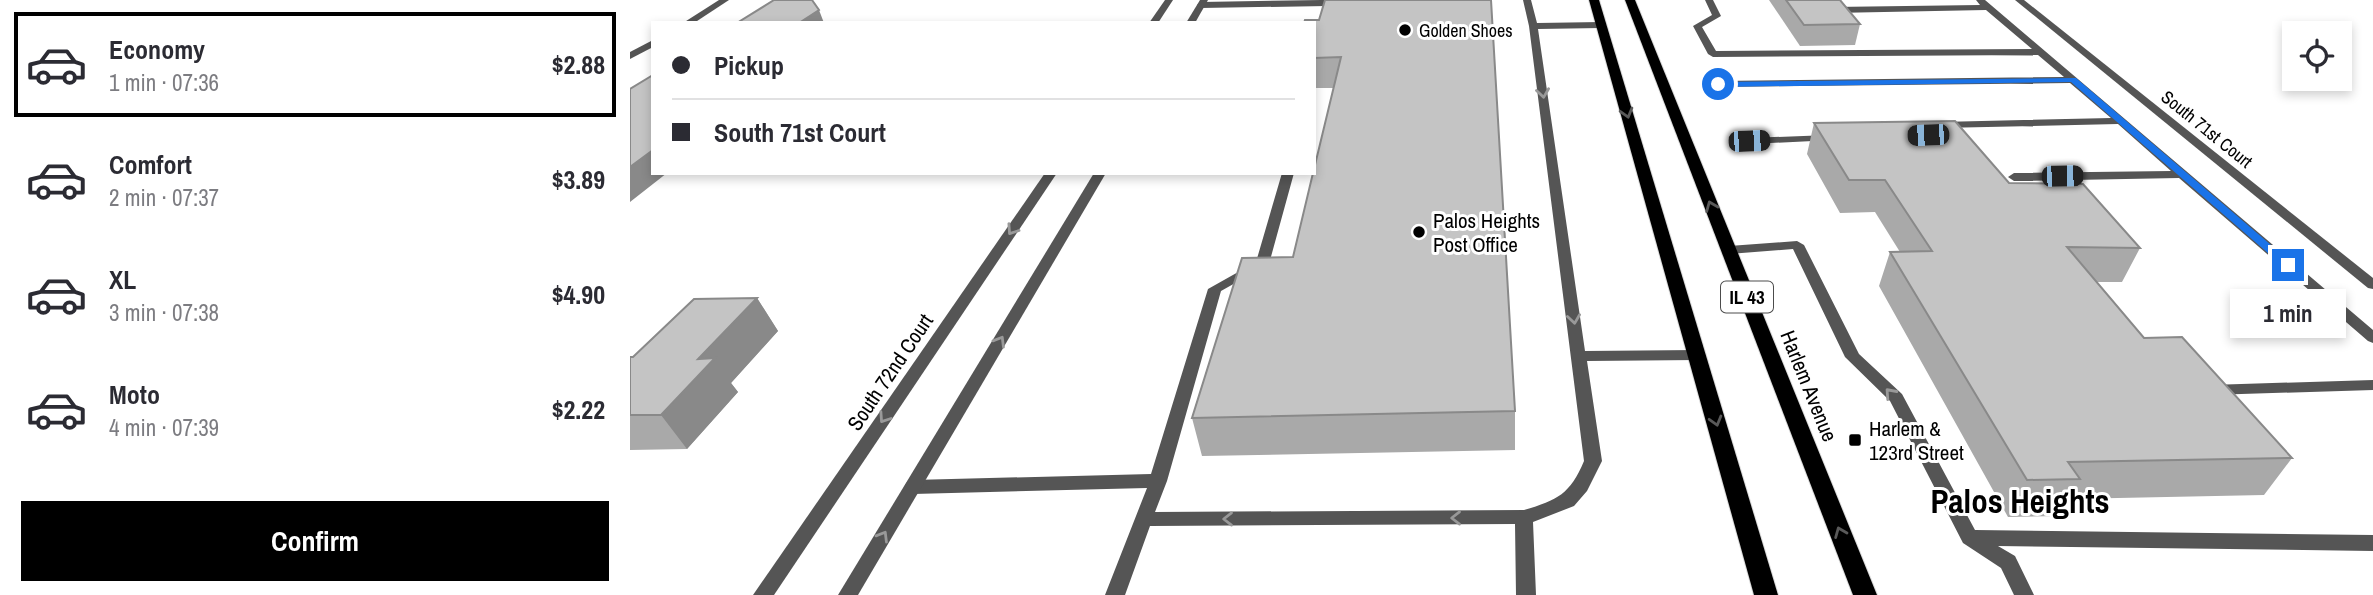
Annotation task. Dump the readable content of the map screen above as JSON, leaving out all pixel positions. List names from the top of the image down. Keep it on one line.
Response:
{"streets":{"main road":["IL 43","Harlem Avenue"],"street":["South 71st Court","South 72nd Court"]},"districts":["Palos Heights"],"places":{"other":["Golden Shoes","Palos Heights Post Office"],"transit":["Harlem & 123rd Street"]},"page":{"list":[{"name":"Economy","note":"1 min · 07:36","value":"$2.88"},{"name":"Comfort","note":"2 min · 07:37","value":"$3.89"},{"name":"XL","note":"3 min · 07:38","value":"$4.90"},{"name":"Moto","note":"4 min · 07:39","value":"$2.22"}],"banner":["Pickup","South 71st Court"],"bubble":"1 min","buttons":"Confirm"}}
